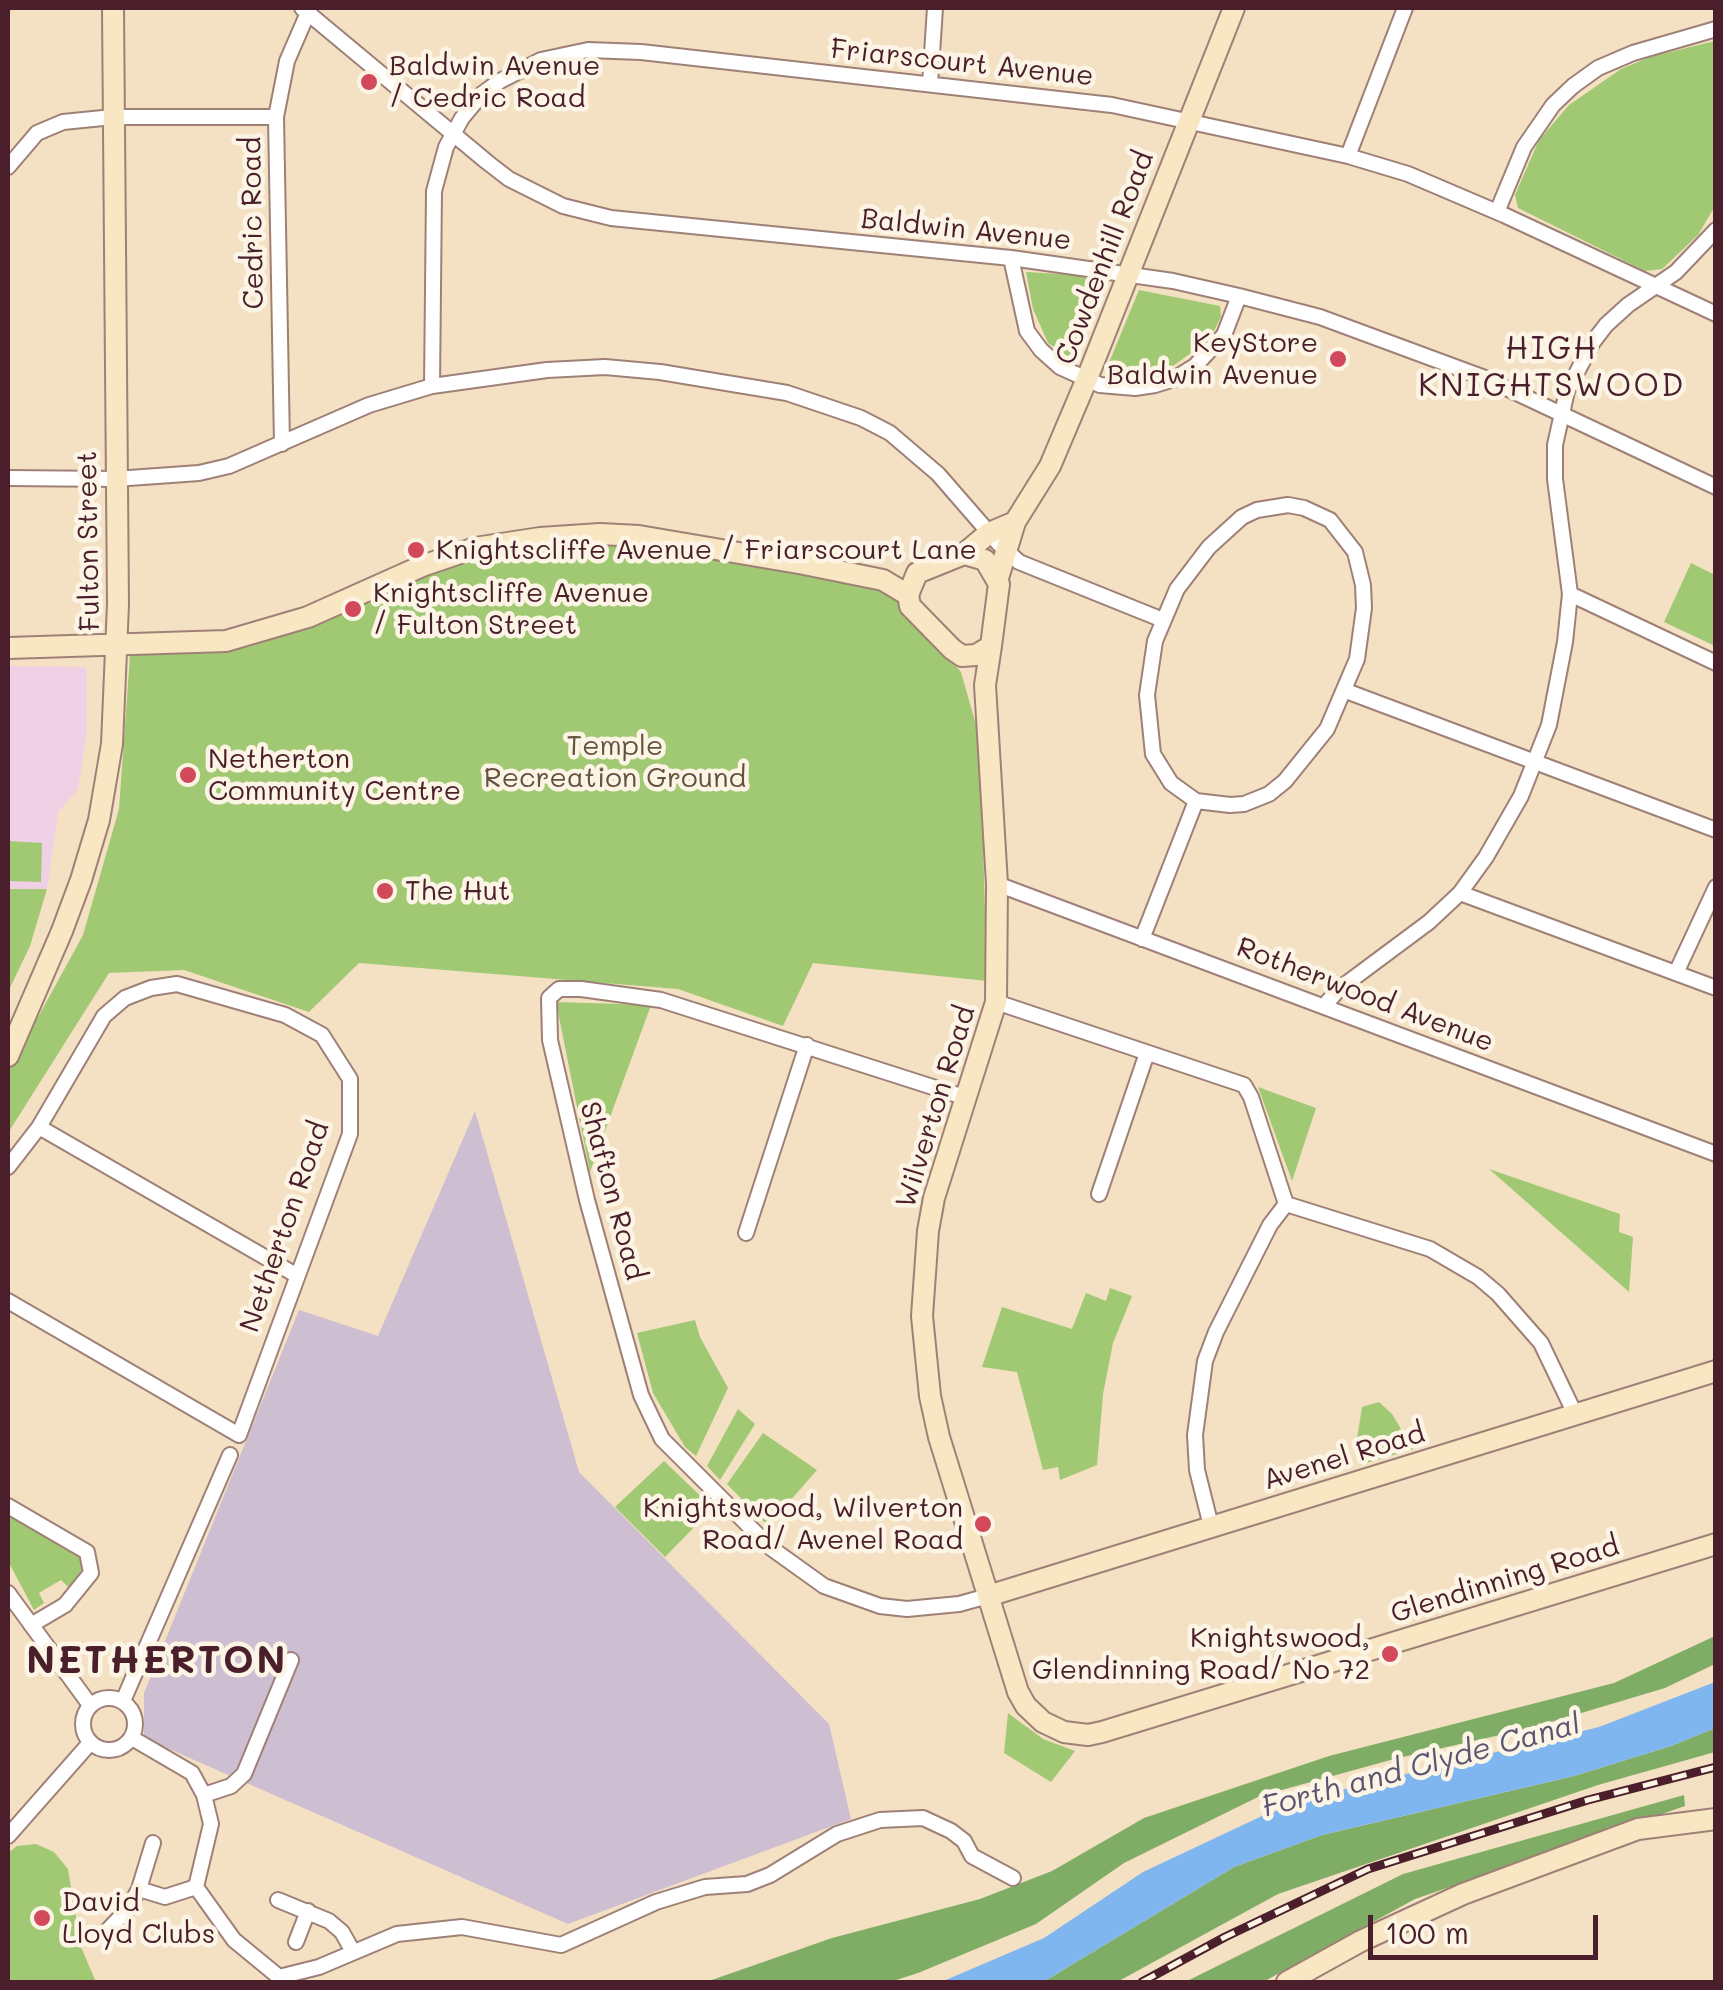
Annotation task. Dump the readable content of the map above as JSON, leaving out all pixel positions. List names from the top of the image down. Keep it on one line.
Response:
{"streets":{"street":["Friarscourt Avenue","Cedric Road","Baldwin Avenue","Cowdenhill Road","Fulton Street","Rotherwood Avenue","Wilverton Road","Shafton Road","Netherton Road","Avenel Road","Glendinning Road"]},"crossings":[["Friarscourt Avenue","Baldwin Avenue"],["Friarscourt Avenue","Cowdenhill Road"],["Cedric Road","Baldwin Avenue"],["Baldwin Avenue","Cowdenhill Road"],["Cowdenhill Road","Wilverton Road"],["Rotherwood Avenue","Wilverton Road"],["Wilverton Road","Shafton Road"],["Wilverton Road","Avenel Road"],["Wilverton Road","Glendinning Road"],["Shafton Road","Avenel Road"],["Shafton Road","Glendinning Road"],["Avenel Road","Glendinning Road"]],"districts":["HIGH KNIGHTSWOOD","NETHERTON"],"water":["Forth and Clyde Canal"],"parks":["Temple Recreation Ground"],"places":["Baldwin Avenue / Cedric Road","KeyStore Baldwin Avenue","Knightscliffe Avenue / Friarscourt Lane","Knightscliffe Avenue / Fulton Street","Netherton Community Centre","The Hut","Knightswood, Wilverton Road/ Avenel Road","Knightswood, Glendinning Road/ No 72","David Lloyd Clubs"],"scale_bar":"100 m"}
